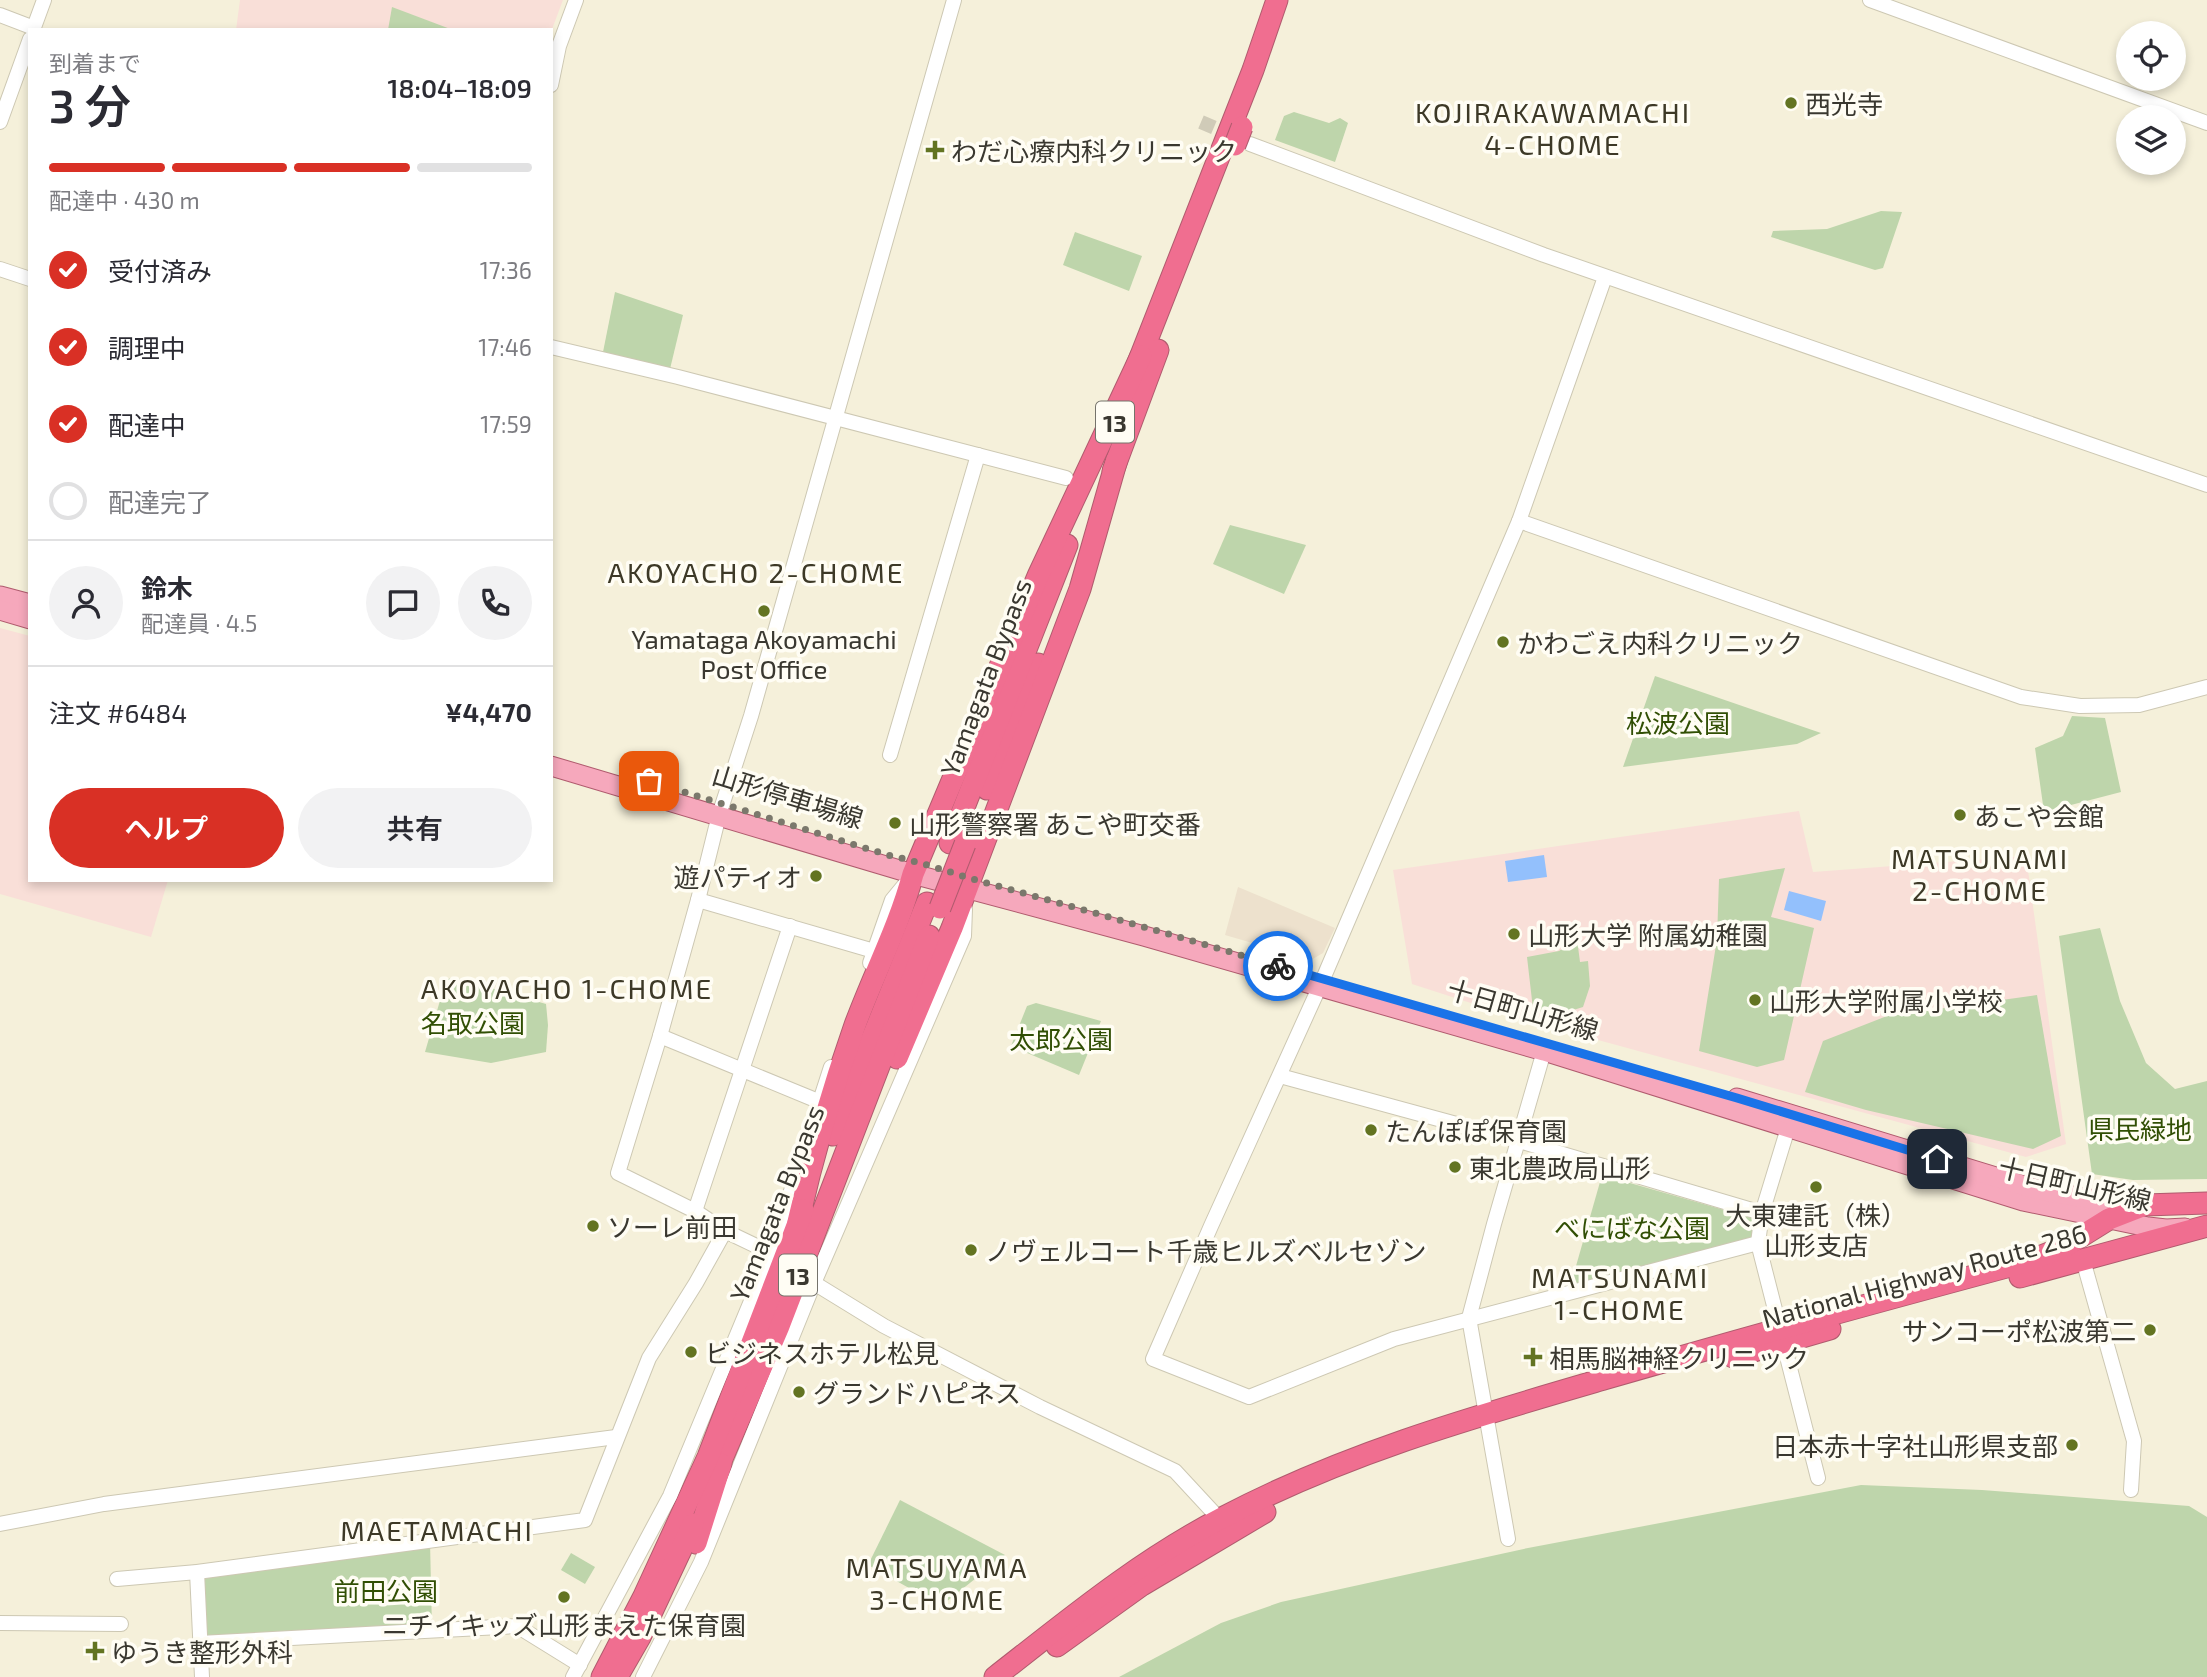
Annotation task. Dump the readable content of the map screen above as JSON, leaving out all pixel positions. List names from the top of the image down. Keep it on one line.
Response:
{"streets":{"highway":["13","Yamagata Bypass","National Highway Route 286"],"main road":["山形停車場線","十日町山形線"]},"crossings":[["山形停車場線","十日町山形線"],["十日町山形線","National Highway Route 286"]],"districts":["KOJIRAKAWAMACHI 4-CHOME","AKOYACHO 2-CHOME","MATSUNAMI 2-CHOME","AKOYACHO 1-CHOME","MATSUNAMI 1-CHOME","MAETAMACHI","MATSUYAMA 3-CHOME"],"parks":["松波公園","名取公園","太郎公園","県民緑地","べにばな公園","前田公園"],"places":{"other":["西光寺","Yamataga Akoyamachi Post Office","かわごえ内科クリニック","あこや会館","山形警察署 あこや町交番","遊パティオ","山形大学 附属幼稚園","山形大学附属小学校","たんぽぽ保育園","東北農政局山形","大東建託（株） 山形支店","ソーレ前田","ノヴェルコート千歳ヒルズベルセゾン","サンコーポ松波第二","ビジネスホテル松見","グランドハピネス","日本赤十字社山形県支部","ニチイキッズ山形まえた保育園"],"health":["わだ心療内科クリニック","相馬脳神経クリニック","ゆうき整形外科"]},"page":{"heading":["3 分","到着まで","18:04–18:09"],"panel":["鈴木","配達員 · 4.5","注文 #6484","¥4,470"],"bar":"配達中 · 430 m","list":[["受付済み","17:36"],["調理中","17:46"],["配達中","17:59"],"配達完了"],"buttons":["ヘルプ","共有"]}}
